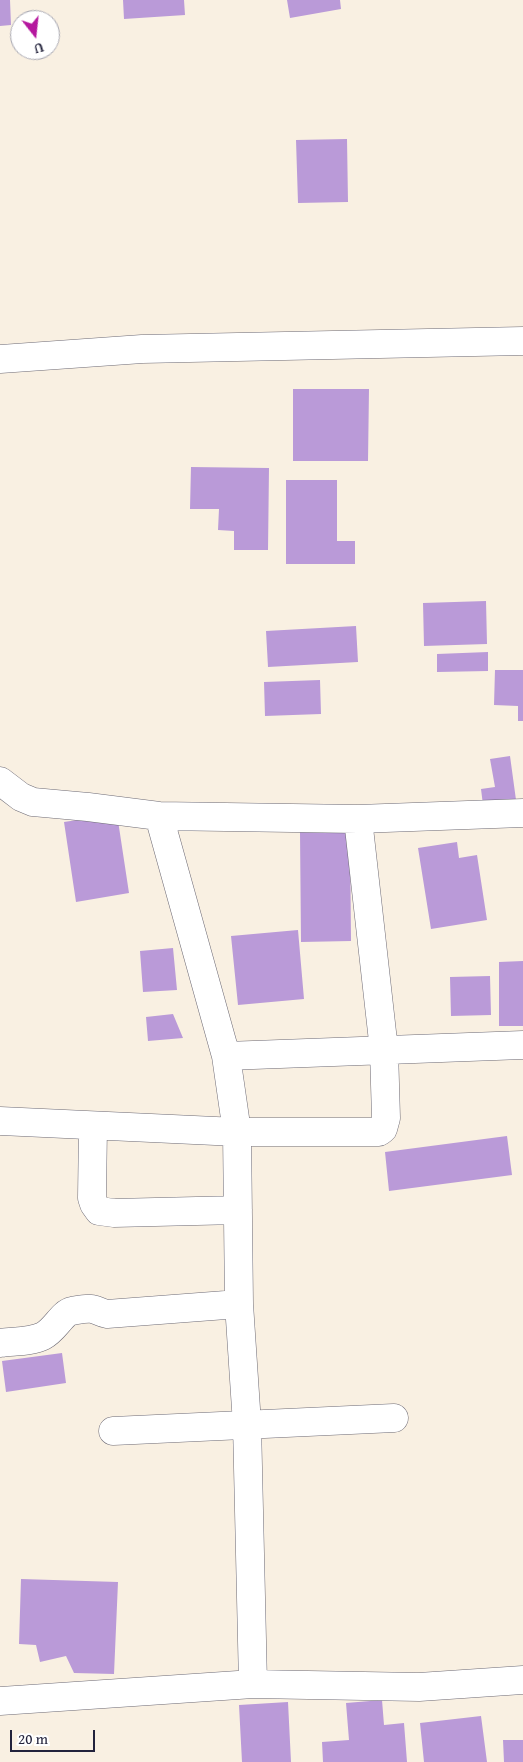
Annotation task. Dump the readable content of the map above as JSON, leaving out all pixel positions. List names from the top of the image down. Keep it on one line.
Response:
{"scale_bar":"20 m","north":"bottom"}
